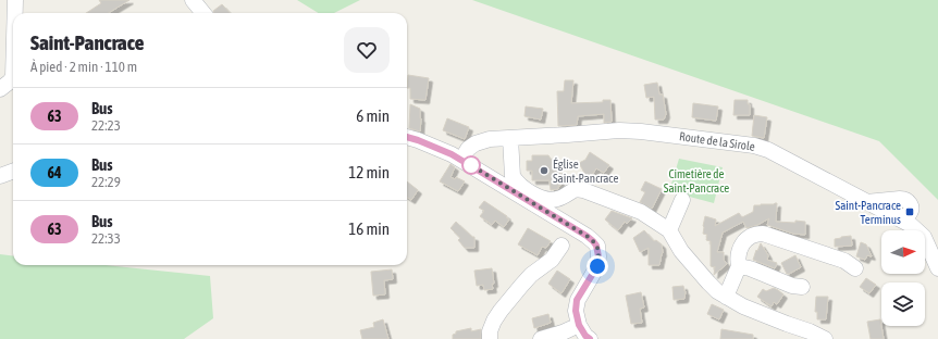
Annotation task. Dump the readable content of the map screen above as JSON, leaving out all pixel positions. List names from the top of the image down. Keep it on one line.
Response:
{"streets":{"street":["Route de la Sirole"]},"parks":["Cimetière de Saint-Pancrace"],"places":{"other":["Église Saint-Pancrace"],"transit":["Saint-Pancrace Terminus"]},"lines":["bus line 63"],"north":"right","page":{"heading":["Saint-Pancrace","À pied · 2 min · 110 m"],"list":[{"mark":"63","name":"Bus","note":"22:23","value":"6 min"},{"mark":"64","name":"Bus","note":"22:29","value":"12 min"},{"mark":"63","name":"Bus","note":"22:33","value":"16 min"}]}}
